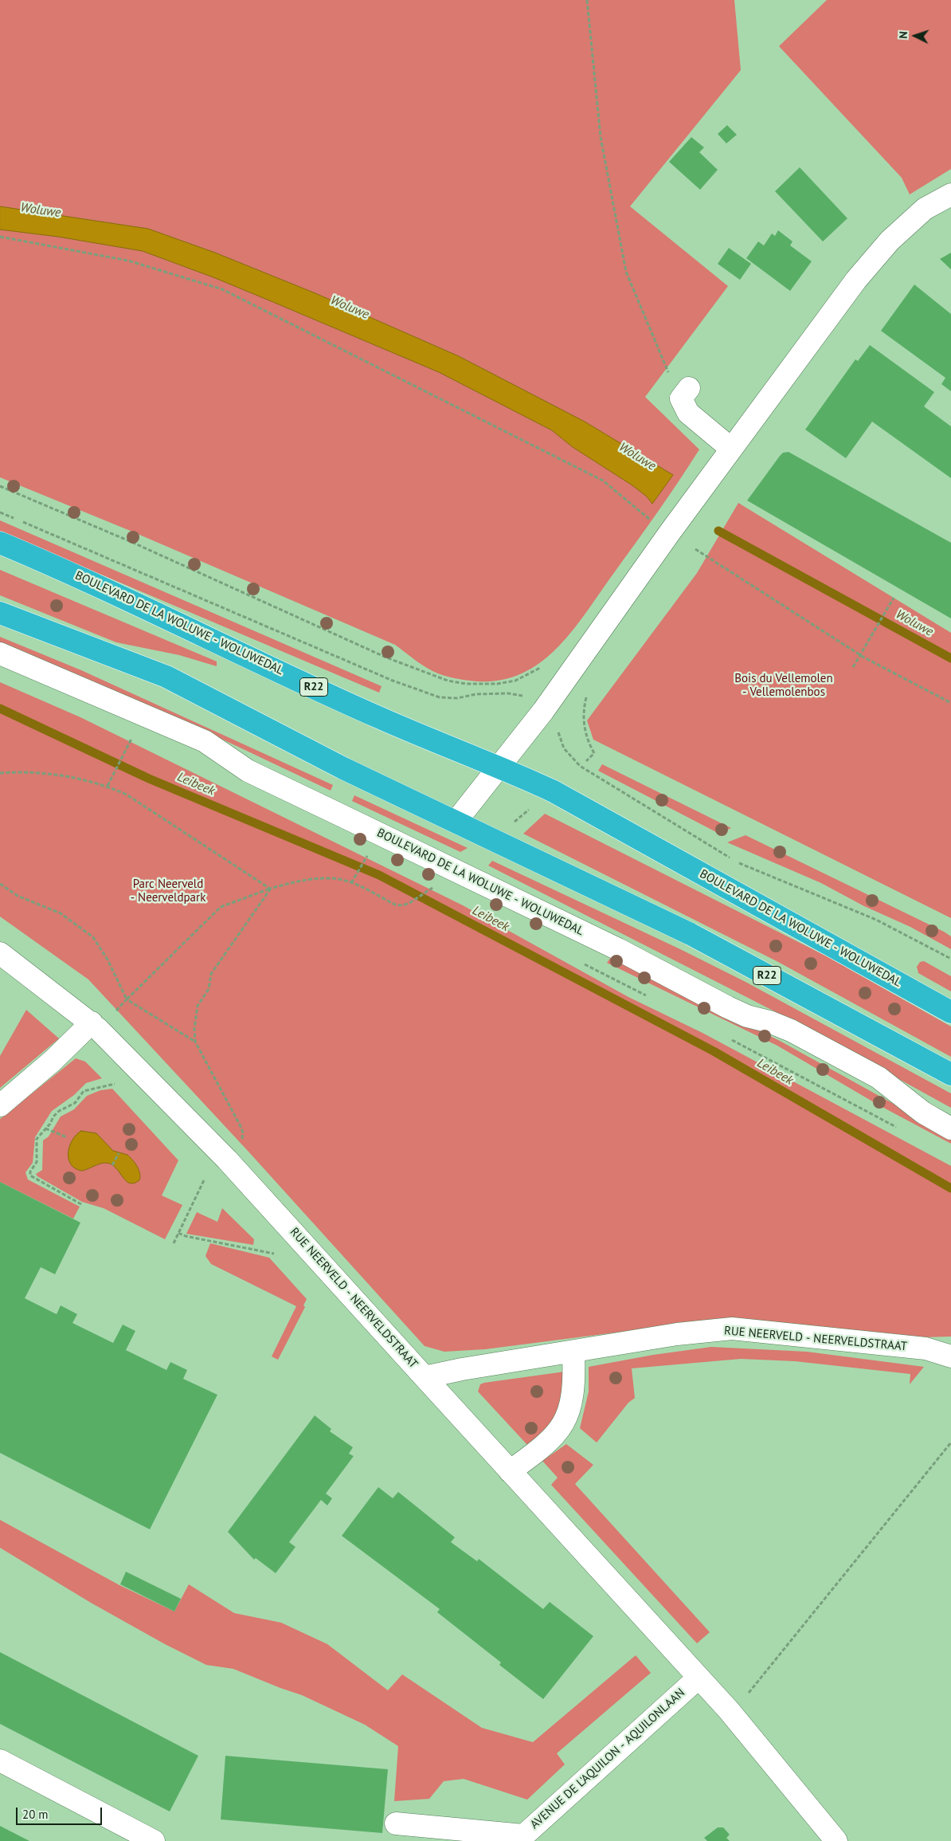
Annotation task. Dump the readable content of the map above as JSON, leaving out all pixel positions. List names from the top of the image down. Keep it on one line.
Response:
{"streets":{"highway":["BOULEVARD DE LA WOLUWE - WOLUWEDAL","R22"],"street":["RUE NEERVELD - NEERVELDSTRAAT","AVENUE DE L'AQUILON - AQUILONLAAN"]},"water":["Woluwe","Leibeek"],"parks":["Bois du Vellemolen - Vellemolenbos","Parc Neerveld - Neerveldpark"],"scale_bar":"20 m","north":"left"}
